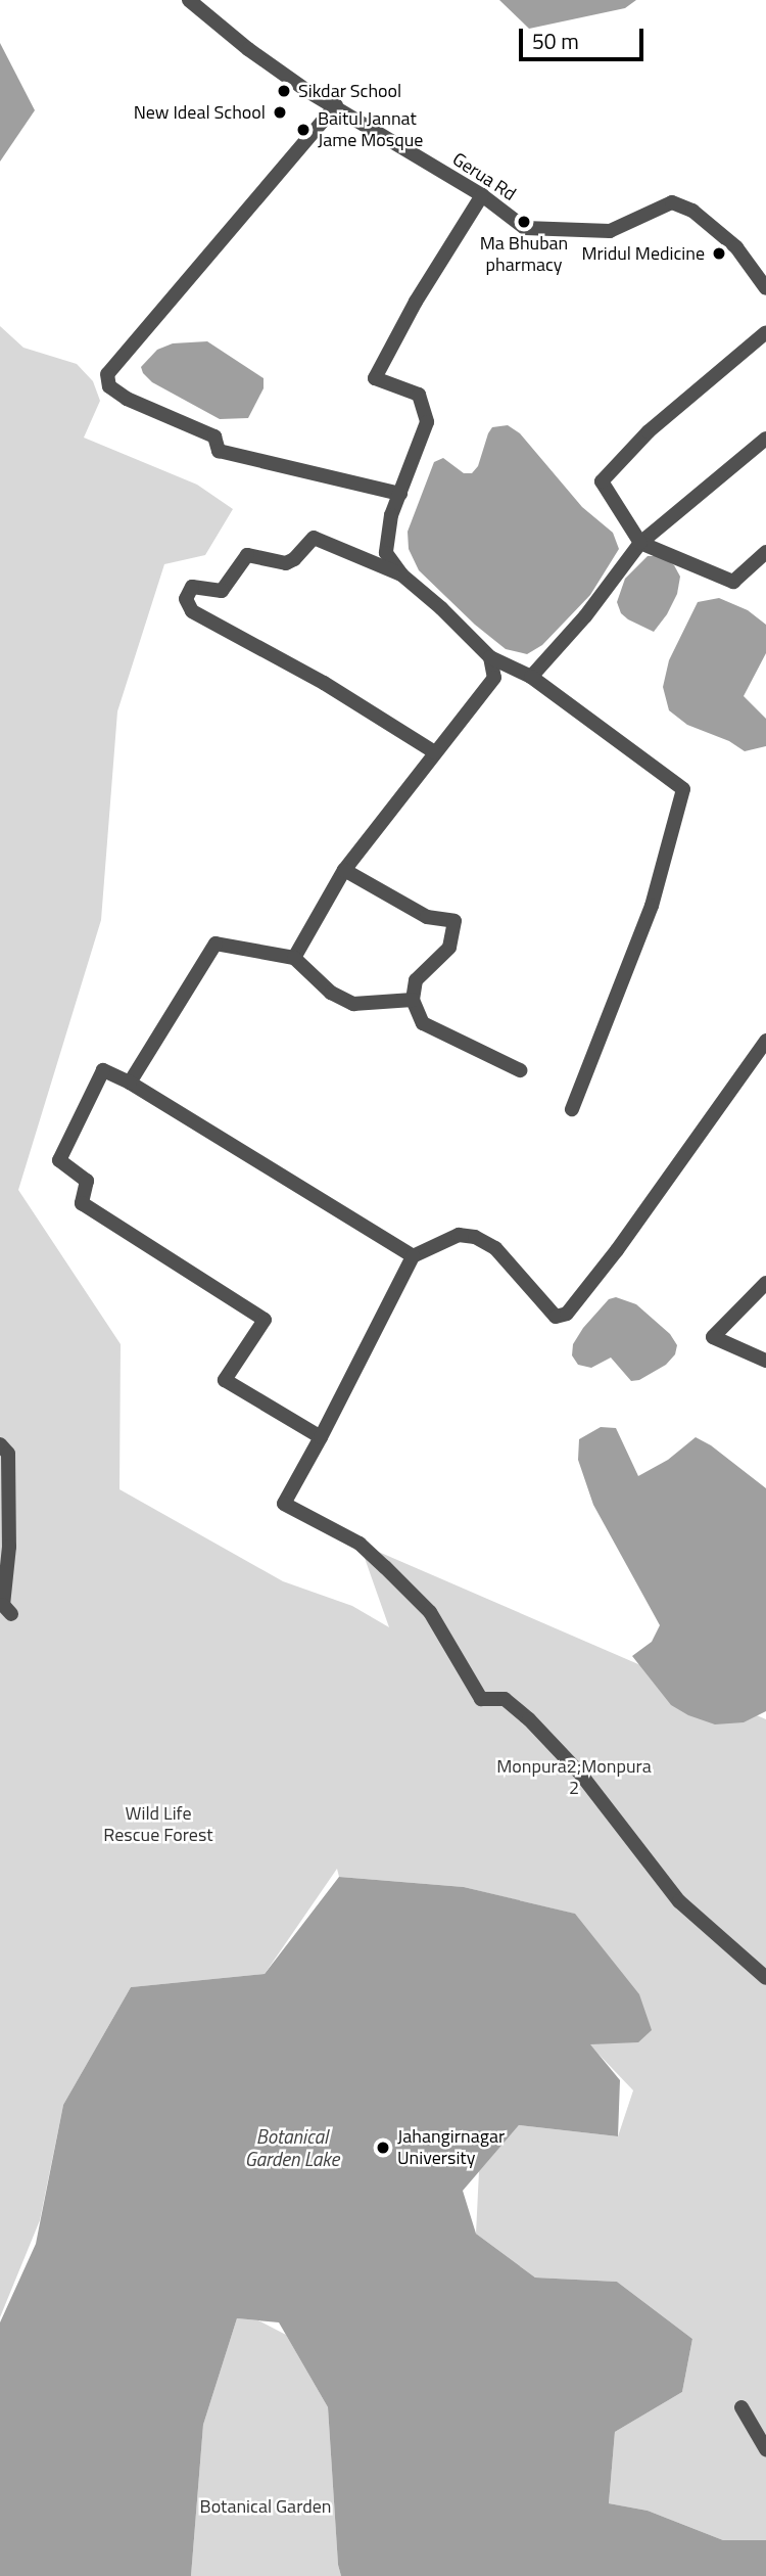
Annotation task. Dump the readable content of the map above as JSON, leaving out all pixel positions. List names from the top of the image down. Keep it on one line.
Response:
{"streets":{"street":["Gerua Rd"]},"water":["Botanical Garden Lake"],"parks":["Monpura2;Monpura 2","Wild Life Rescue Forest","Botanical Garden"],"places":["Sikdar School","New Ideal School","Baitul Jannat Jame Mosque","Ma Bhuban pharmacy","Mridul Medicine","Jahangirnagar University"],"scale_bar":"50 m"}
